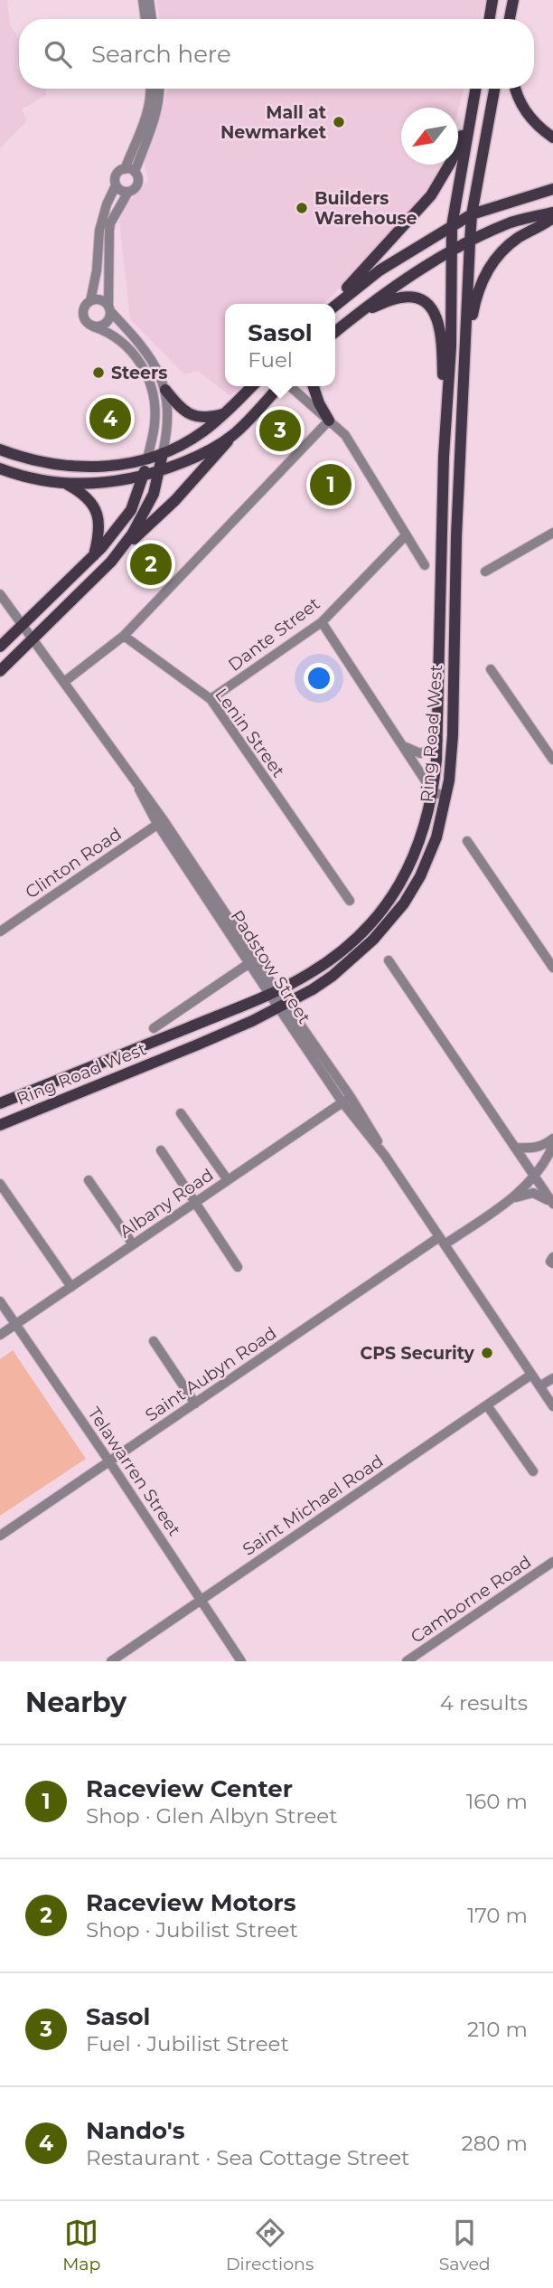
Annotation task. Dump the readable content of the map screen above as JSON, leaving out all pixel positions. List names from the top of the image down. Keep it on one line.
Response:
{"streets":{"main road":["Ring Road West"],"street":["Dante Street","Lenin Street","Clinton Road","Padstow Street","Albany Road","Saint Aubyn Road","Telawarren Street","Saint Michael Road","Camborne Road"]},"crossings":[["Dante Street","Lenin Street"],["Ring Road West","Padstow Street"],["Clinton Road","Padstow Street"],["Padstow Street","Albany Road"],["Padstow Street","Saint Aubyn Road"],["Padstow Street","Saint Michael Road"],["Albany Road","Telawarren Street"],["Saint Aubyn Road","Telawarren Street"],["Telawarren Street","Saint Michael Road"]],"places":["Mall at Newmarket","Builders Warehouse","Steers","CPS Security"],"north":"bottom left","page":{"search":"Search here","popup":["Sasol","Fuel"],"pins":["4","3","1","2"],"heading":["Nearby","4 results"],"list":[{"mark":"1","name":"Raceview Center","note":"Shop · Glen Albyn Street","value":"160 m"},{"mark":"2","name":"Raceview Motors","note":"Shop · Jubilist Street","value":"170 m"},{"mark":"3","name":"Sasol","note":"Fuel · Jubilist Street","value":"210 m"},{"mark":"4","name":"Nando's","note":"Restaurant · Sea Cottage Street","value":"280 m"}],"nav":["Map","Directions","Saved"]}}
